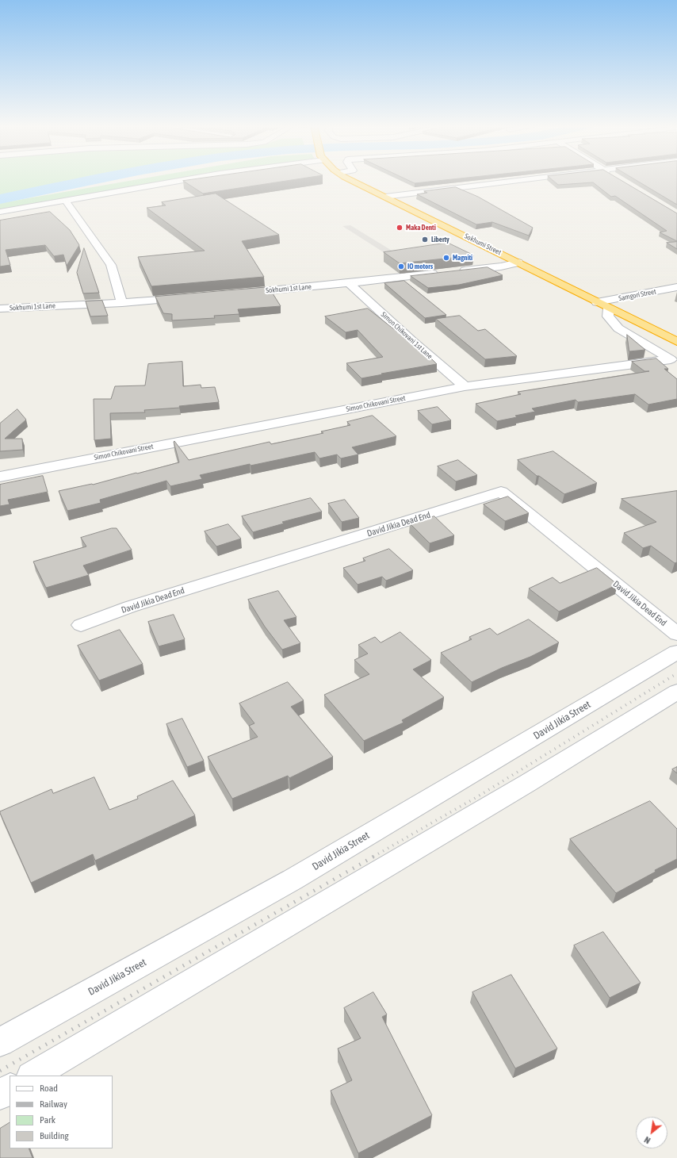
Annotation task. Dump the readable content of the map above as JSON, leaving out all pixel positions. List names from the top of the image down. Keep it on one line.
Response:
{"streets":{"highway":["Sokhumi Street"],"street":["Sokhumi 1st Lane","Samgori Street","Simon Chikovani 1st Lane","Simon Chikovani Street","David Jikia Dead End","David Jikia Street"]},"crossings":[["Sokhumi Street","Samgori Street"],["Sokhumi Street","Simon Chikovani Street"],["Sokhumi 1st Lane","Simon Chikovani 1st Lane"],["Simon Chikovani 1st Lane","Simon Chikovani Street"]],"places":["Maka Denti","Liberty","Magniti","IO motors"],"legend":["Road","Railway","Park","Building"],"north":"bottom left"}
